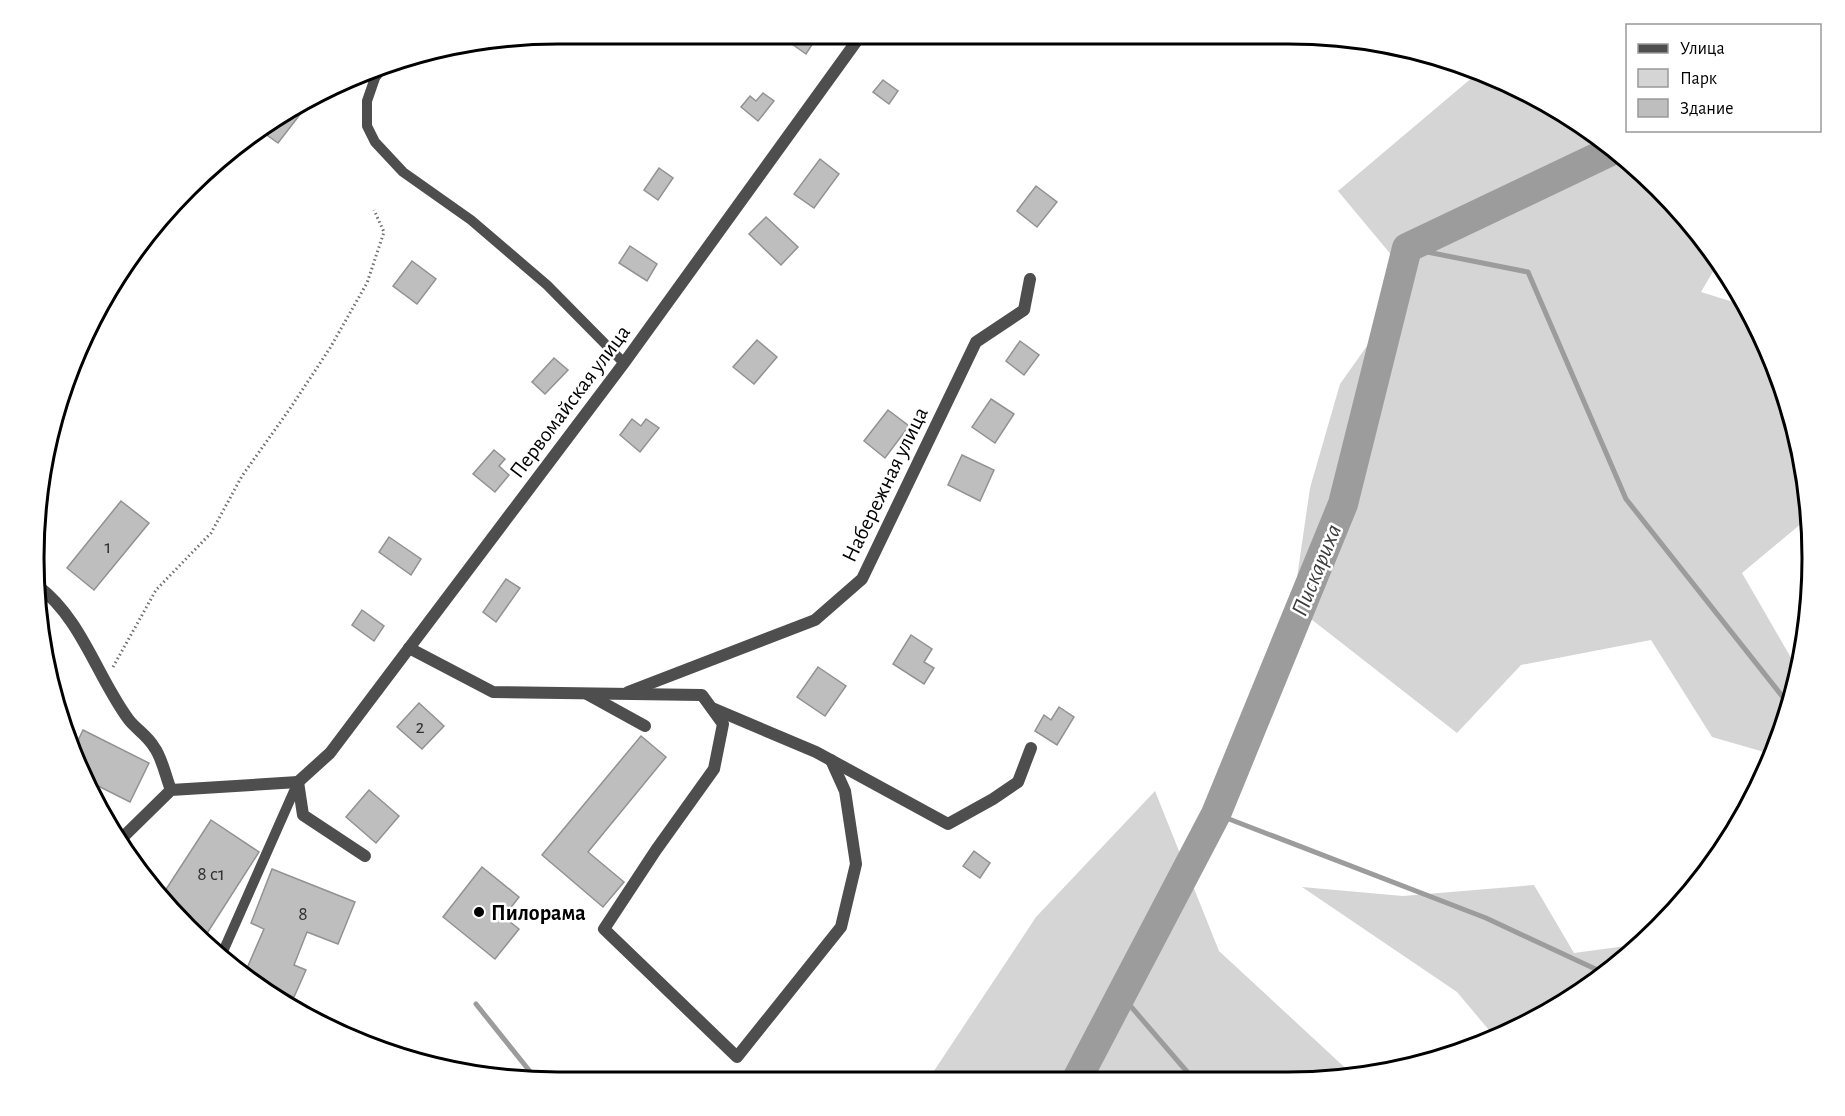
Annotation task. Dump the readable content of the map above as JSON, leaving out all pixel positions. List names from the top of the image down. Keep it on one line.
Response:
{"streets":{"street":["Первомайская улица","Набережная улица"]},"water":["Пискариха"],"places":["Пилорама"],"house_numbers":["1","2","8 с1","8"],"legend":["Улица","Парк","Здание"]}
